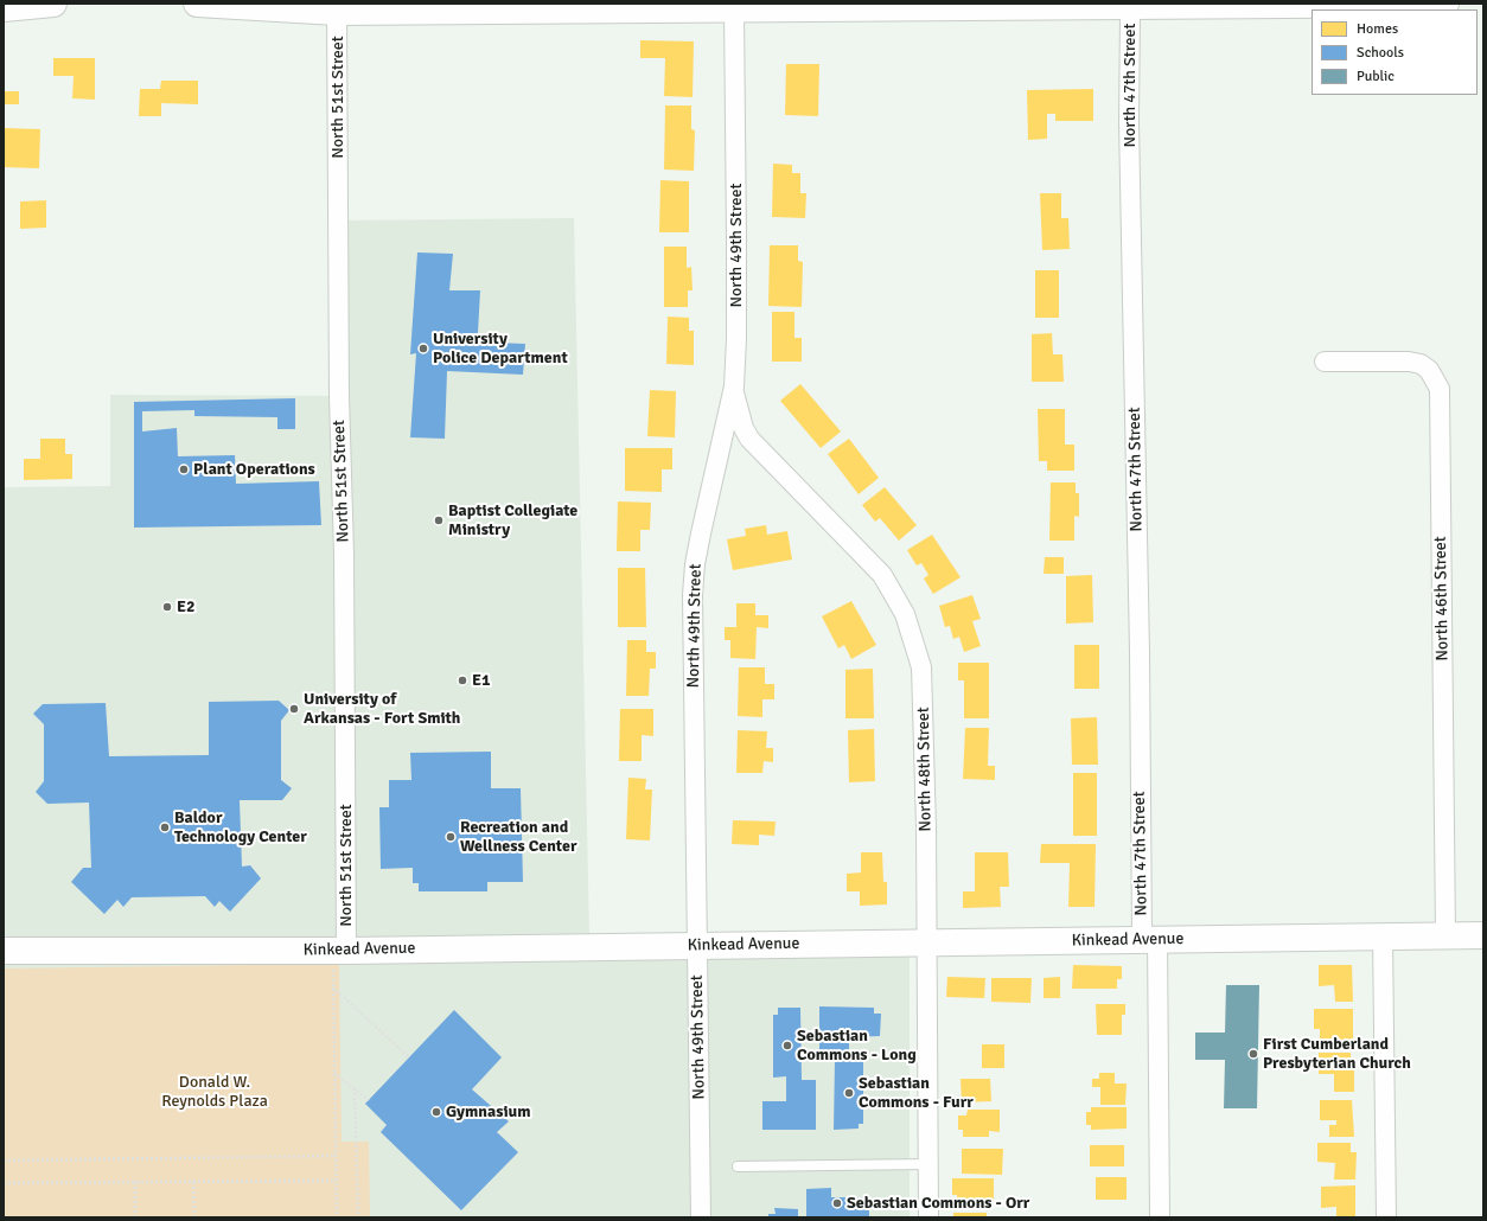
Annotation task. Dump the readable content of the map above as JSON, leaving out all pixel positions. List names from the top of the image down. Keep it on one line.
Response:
{"streets":{"street":["North 47th Street","North 51st Street","North 49th Street","North 46th Street","North 48th Street","Kinkead Avenue"]},"crossings":[["North 47th Street","Kinkead Avenue"],["North 51st Street","Kinkead Avenue"],["North 49th Street","North 48th Street"],["North 49th Street","Kinkead Avenue"],["North 46th Street","Kinkead Avenue"],["North 48th Street","Kinkead Avenue"]],"parks":["Donald W. Reynolds Plaza"],"places":["University Police Department","Plant Operations","Baptist Collegiate Ministry","E2","E1","University of Arkansas - Fort Smith","Baldor Technology Center","Recreation and Wellness Center","Sebastian Commons - Long","First Cumberland Presbyterian Church","Sebastian Commons - Furr","Gymnasium","Sebastian Commons - Orr"],"legend":["Homes","Schools","Public"]}
